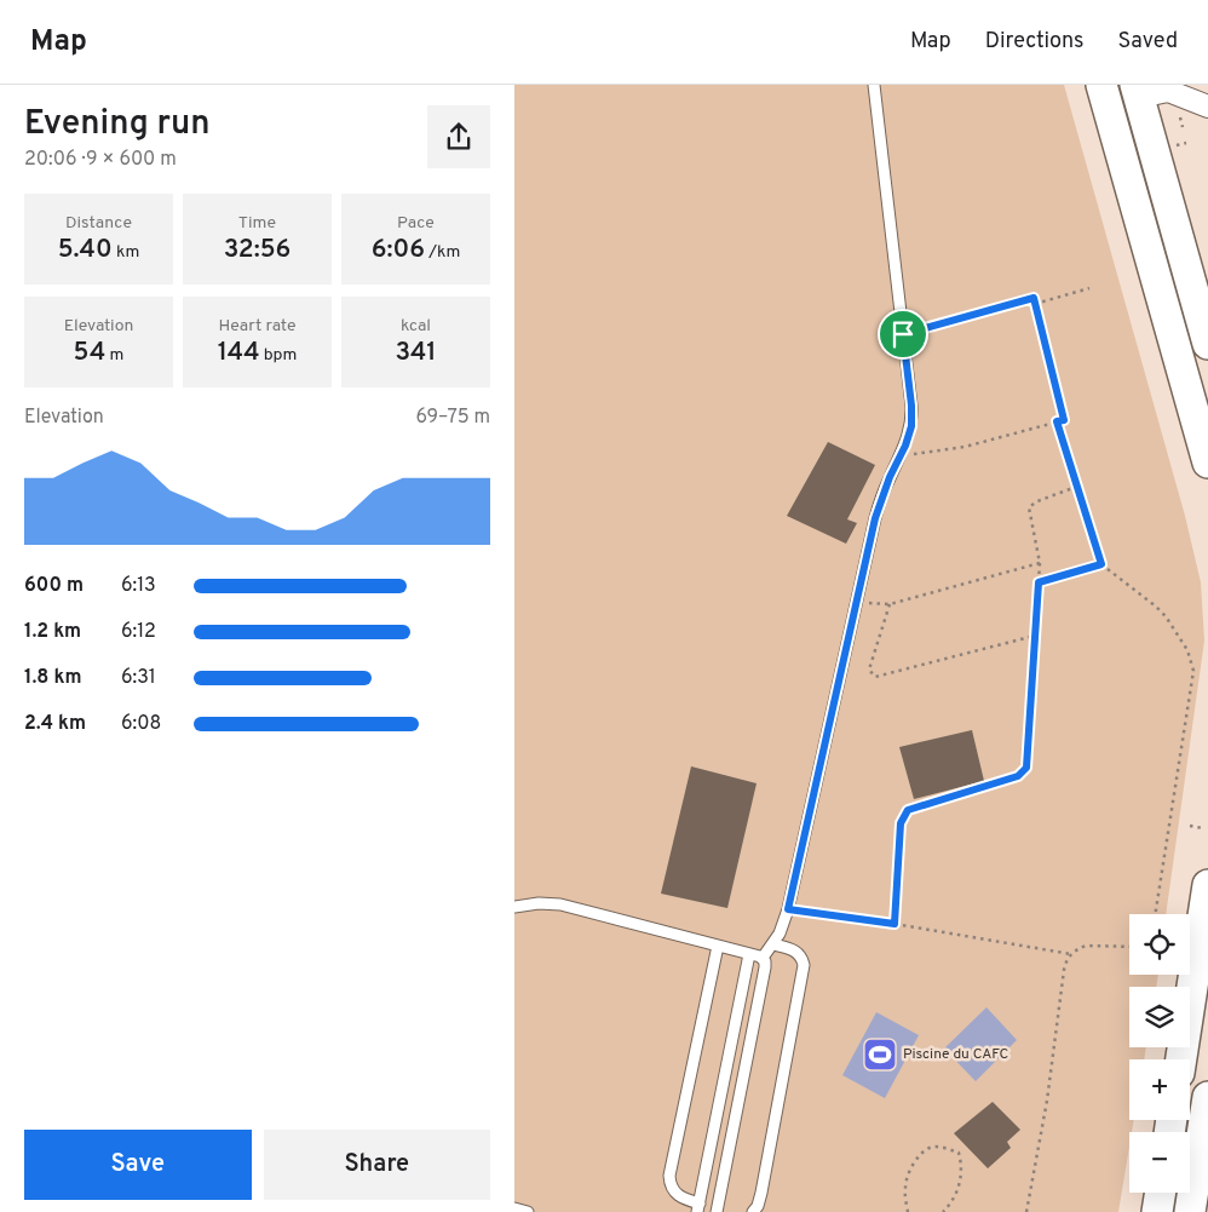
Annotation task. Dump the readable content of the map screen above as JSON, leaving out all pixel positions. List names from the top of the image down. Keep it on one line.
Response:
{"places":{"sports":["Piscine du CAFC"]},"page":{"header":"Map","nav":["Map","Directions","Saved"],"heading":["Evening run","20:06 · 9 × 600 m"],"stats":[["Distance","5.40 km"],["Time","32:56"],["Pace","6:06 /km"],["Elevation","54 m"],["Heart rate","144 bpm"],["kcal","341"]],"chart":["Elevation","69–75 m"],"list":[{"name":"600 m","note":"6:13"},{"name":"1.2 km","note":"6:12"},{"name":"1.8 km","note":"6:31"},{"name":"2.4 km","note":"6:08"}],"map_buttons":["+","−"],"buttons":["Save","Share"]}}
